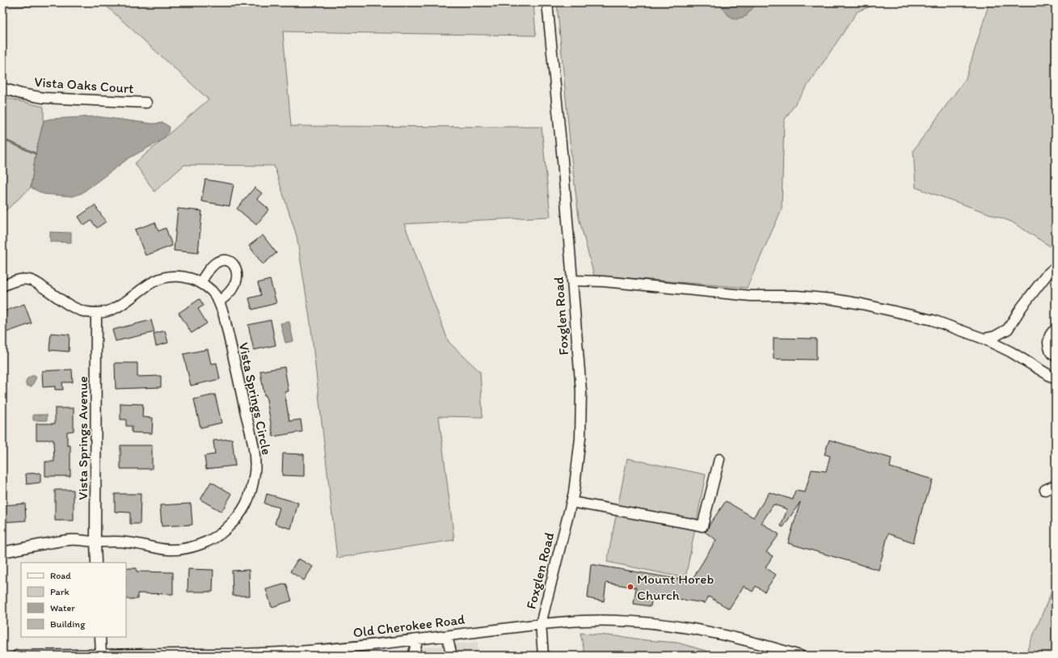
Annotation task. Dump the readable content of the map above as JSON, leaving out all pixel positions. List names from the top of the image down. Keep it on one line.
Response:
{"streets":{"street":["Vista Oaks Court","Foxglen Road","Vista Springs Circle","Vista Springs Avenue","Old Cherokee Road"]},"crossings":[["Foxglen Road","Old Cherokee Road"],["Vista Springs Circle","Vista Springs Avenue"]],"places":["Mount Horeb Church"],"legend":["Road","Park","Water","Building"]}
